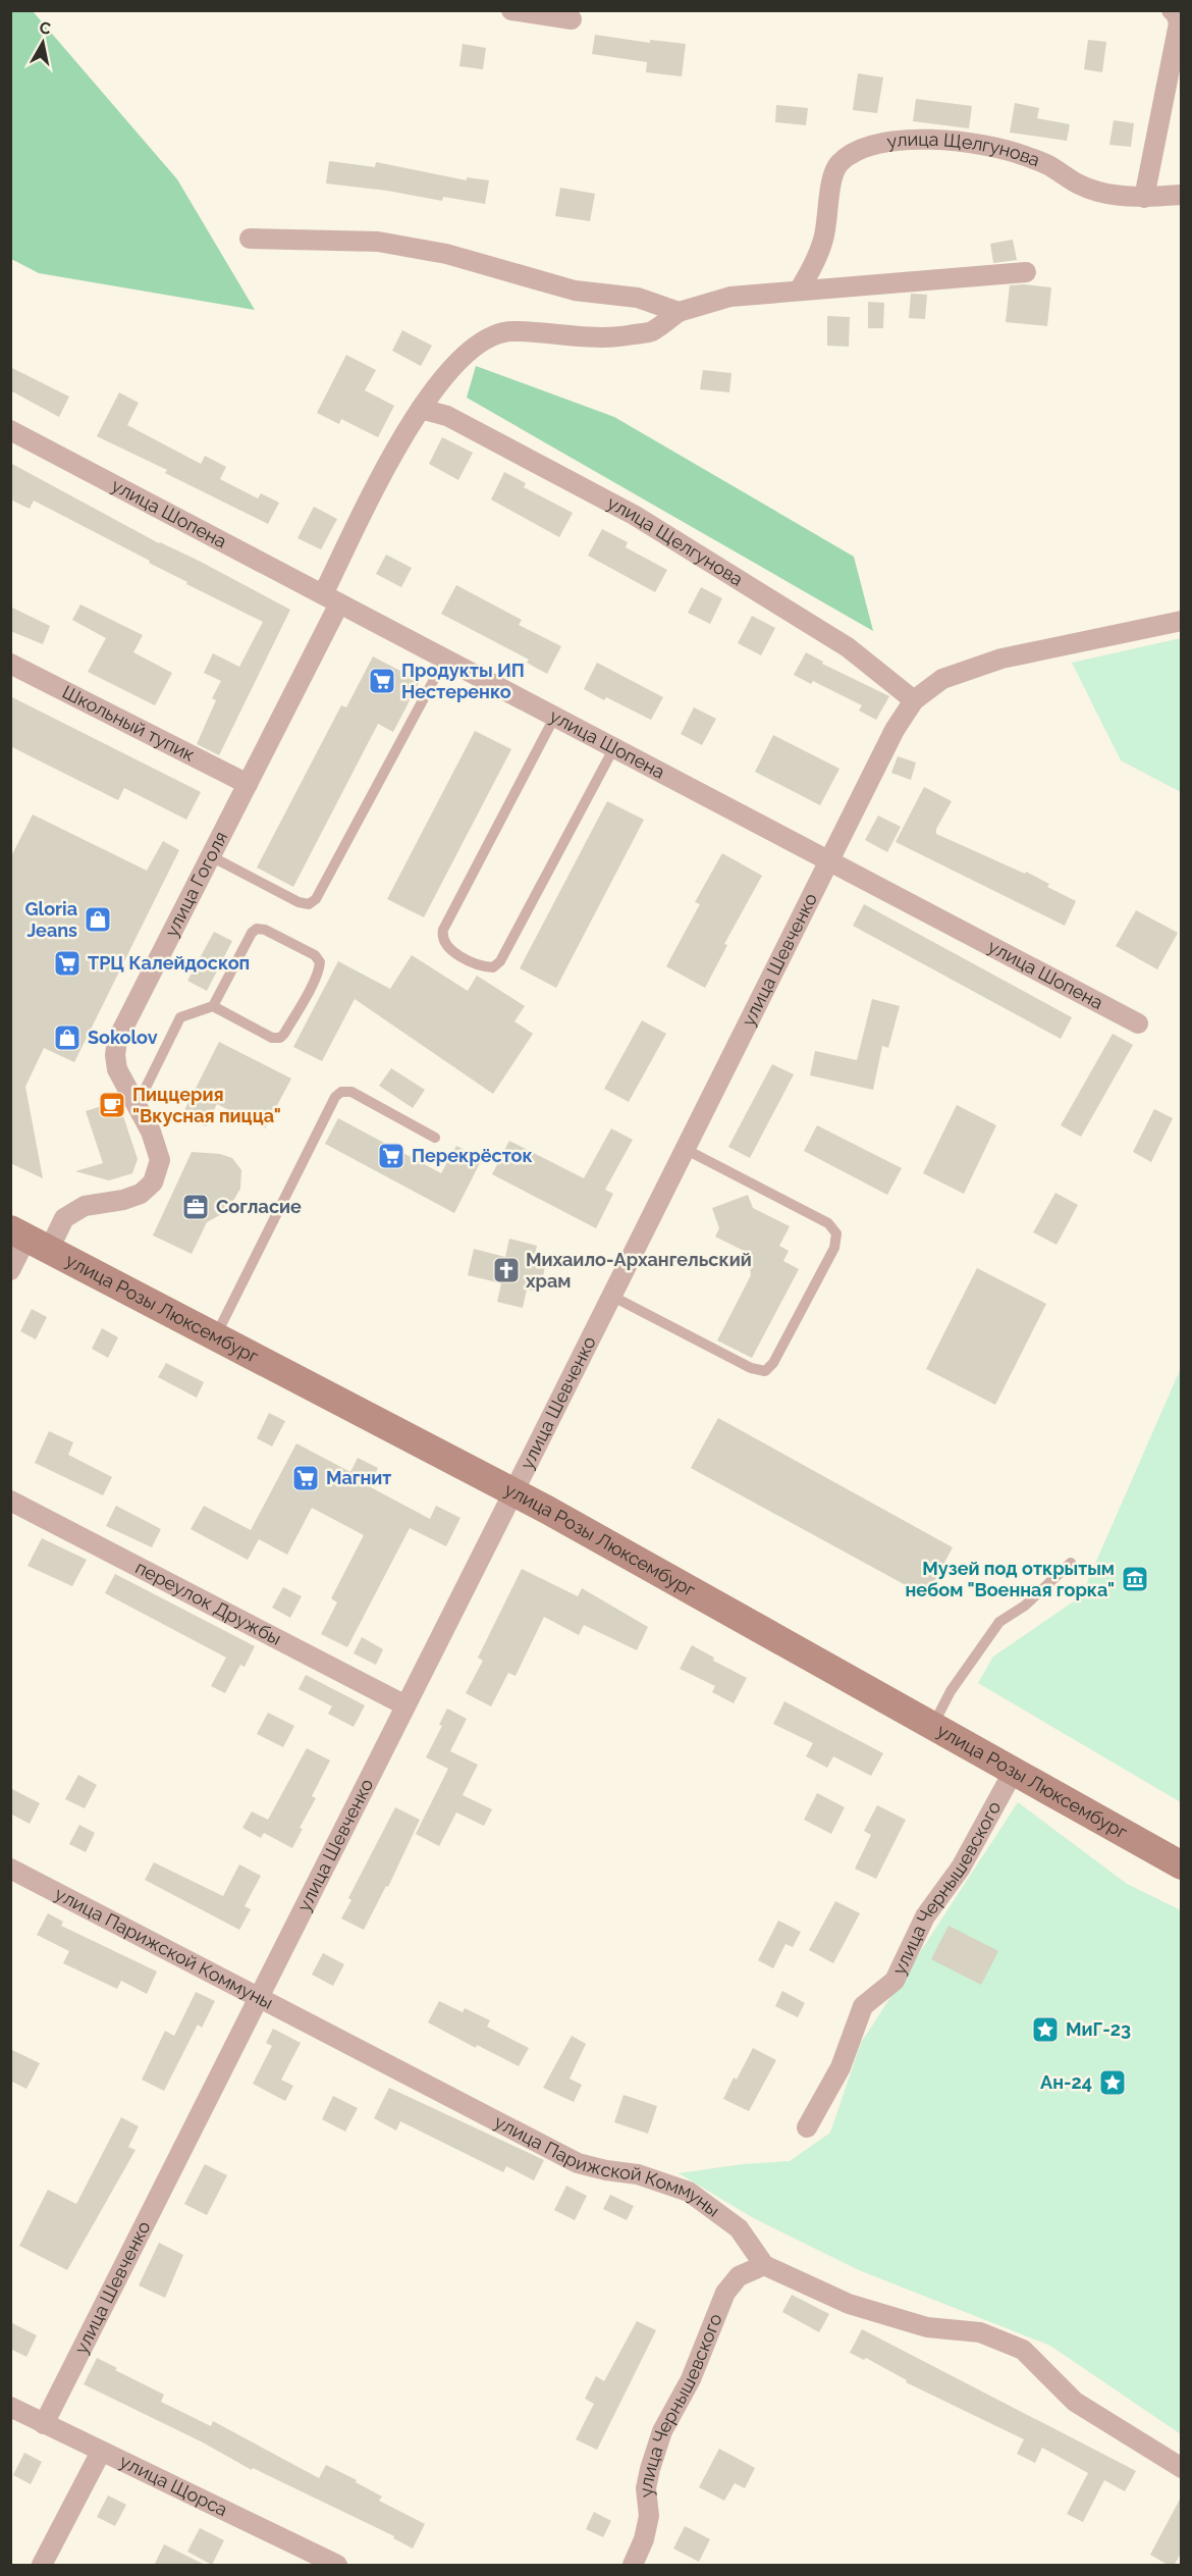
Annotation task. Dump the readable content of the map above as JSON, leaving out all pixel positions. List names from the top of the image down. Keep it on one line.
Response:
{"streets":{"main road":["улица Розы Люксембург"],"street":["улица Щелгунова","улица Шопена","Школьный тупик","улица Гоголя","улица Шевченко","переулок Дружбы","улица Чернышевского","улица Парижской Коммуны","улица Щорса"]},"crossings":[["улица Щелгунова","улица Гоголя"],["улица Щелгунова","улица Шевченко"],["улица Шопена","улица Гоголя"],["улица Шопена","улица Шевченко"],["Школьный тупик","улица Гоголя"],["улица Гоголя","улица Розы Люксембург"],["улица Шевченко","улица Розы Люксембург"],["улица Шевченко","переулок Дружбы"],["улица Шевченко","улица Парижской Коммуны"],["улица Шевченко","улица Щорса"],["улица Розы Люксембург","улица Чернышевского"],["улица Чернышевского","улица Парижской Коммуны"]],"places":{"supermarket":["Продукты ИП Нестеренко","ТРЦ Калейдоскоп","Перекрёсток","Магнит"],"shop":["Gloria Jeans","Sokolov"],"cafe":["Пиццерия \"Вкусная пицца\""],"office":["Согласие"],"church":["Михаило-Архангельский храм"],"museum":["Музей под открытым небом \"Военная горка\""],"place":["МиГ-23","Ан-24"]},"north":"top"}
